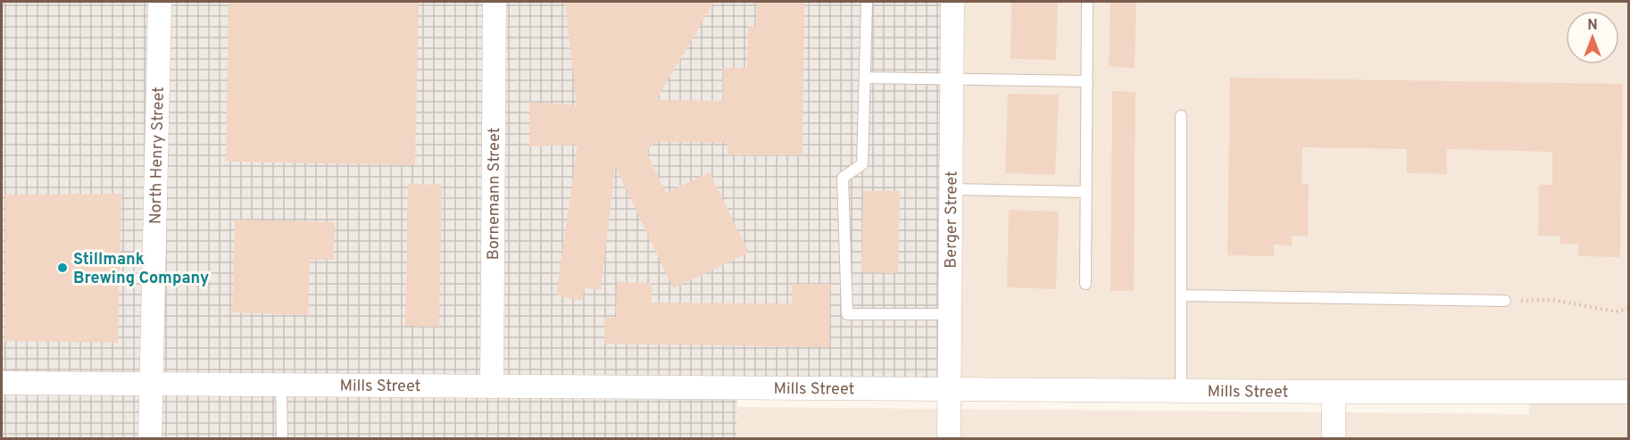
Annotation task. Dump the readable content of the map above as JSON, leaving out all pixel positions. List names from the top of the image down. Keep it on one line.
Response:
{"streets":{"street":["North Henry Street","Bornemann Street","Berger Street","Mills Street"]},"crossings":[["North Henry Street","Mills Street"],["Bornemann Street","Mills Street"],["Berger Street","Mills Street"]],"places":["Stillmank Brewing Company"],"north":"top"}
